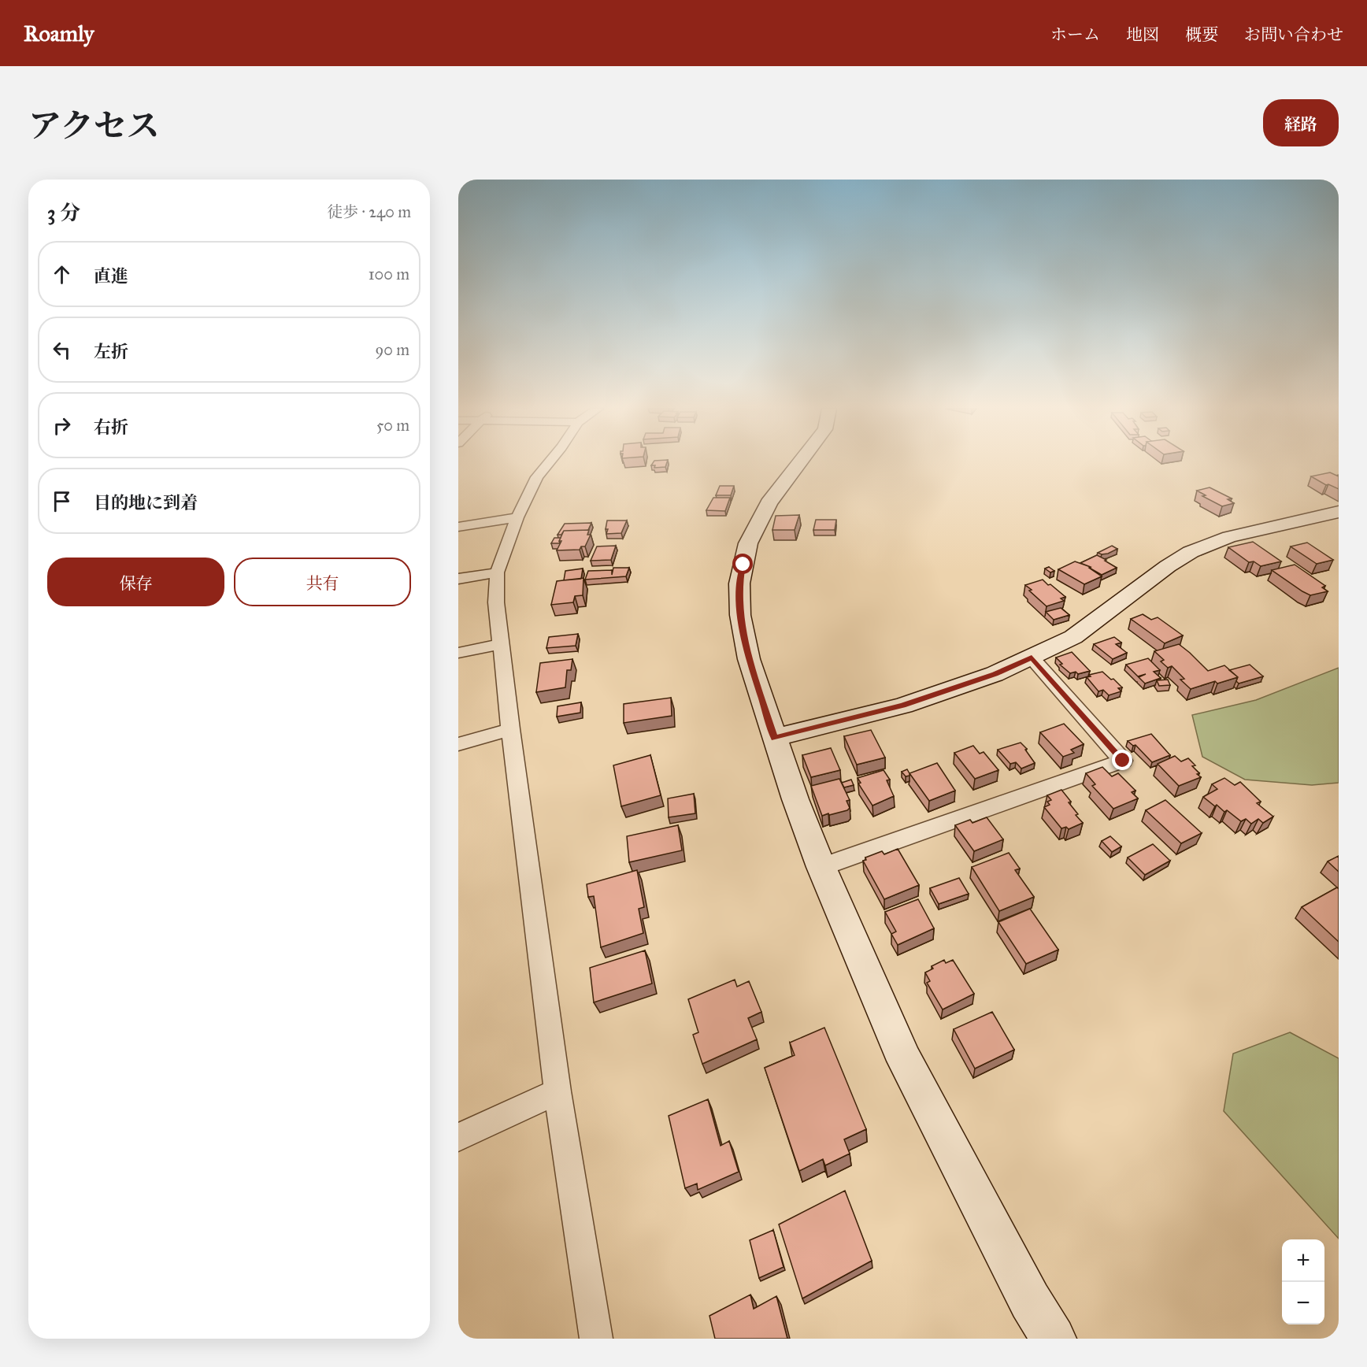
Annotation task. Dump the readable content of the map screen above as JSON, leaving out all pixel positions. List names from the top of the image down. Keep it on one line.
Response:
{"page":{"header":"Roamly","nav":["ホーム","地図","概要","お問い合わせ"],"title":"アクセス","buttons":["経路",["保存","共有"]],"heading":["3 分","徒歩 · 240 m"],"list":[["直進","100 m"],["左折","90 m"],["右折","50 m"],"目的地に到着"],"map_buttons":["+","−"]}}
